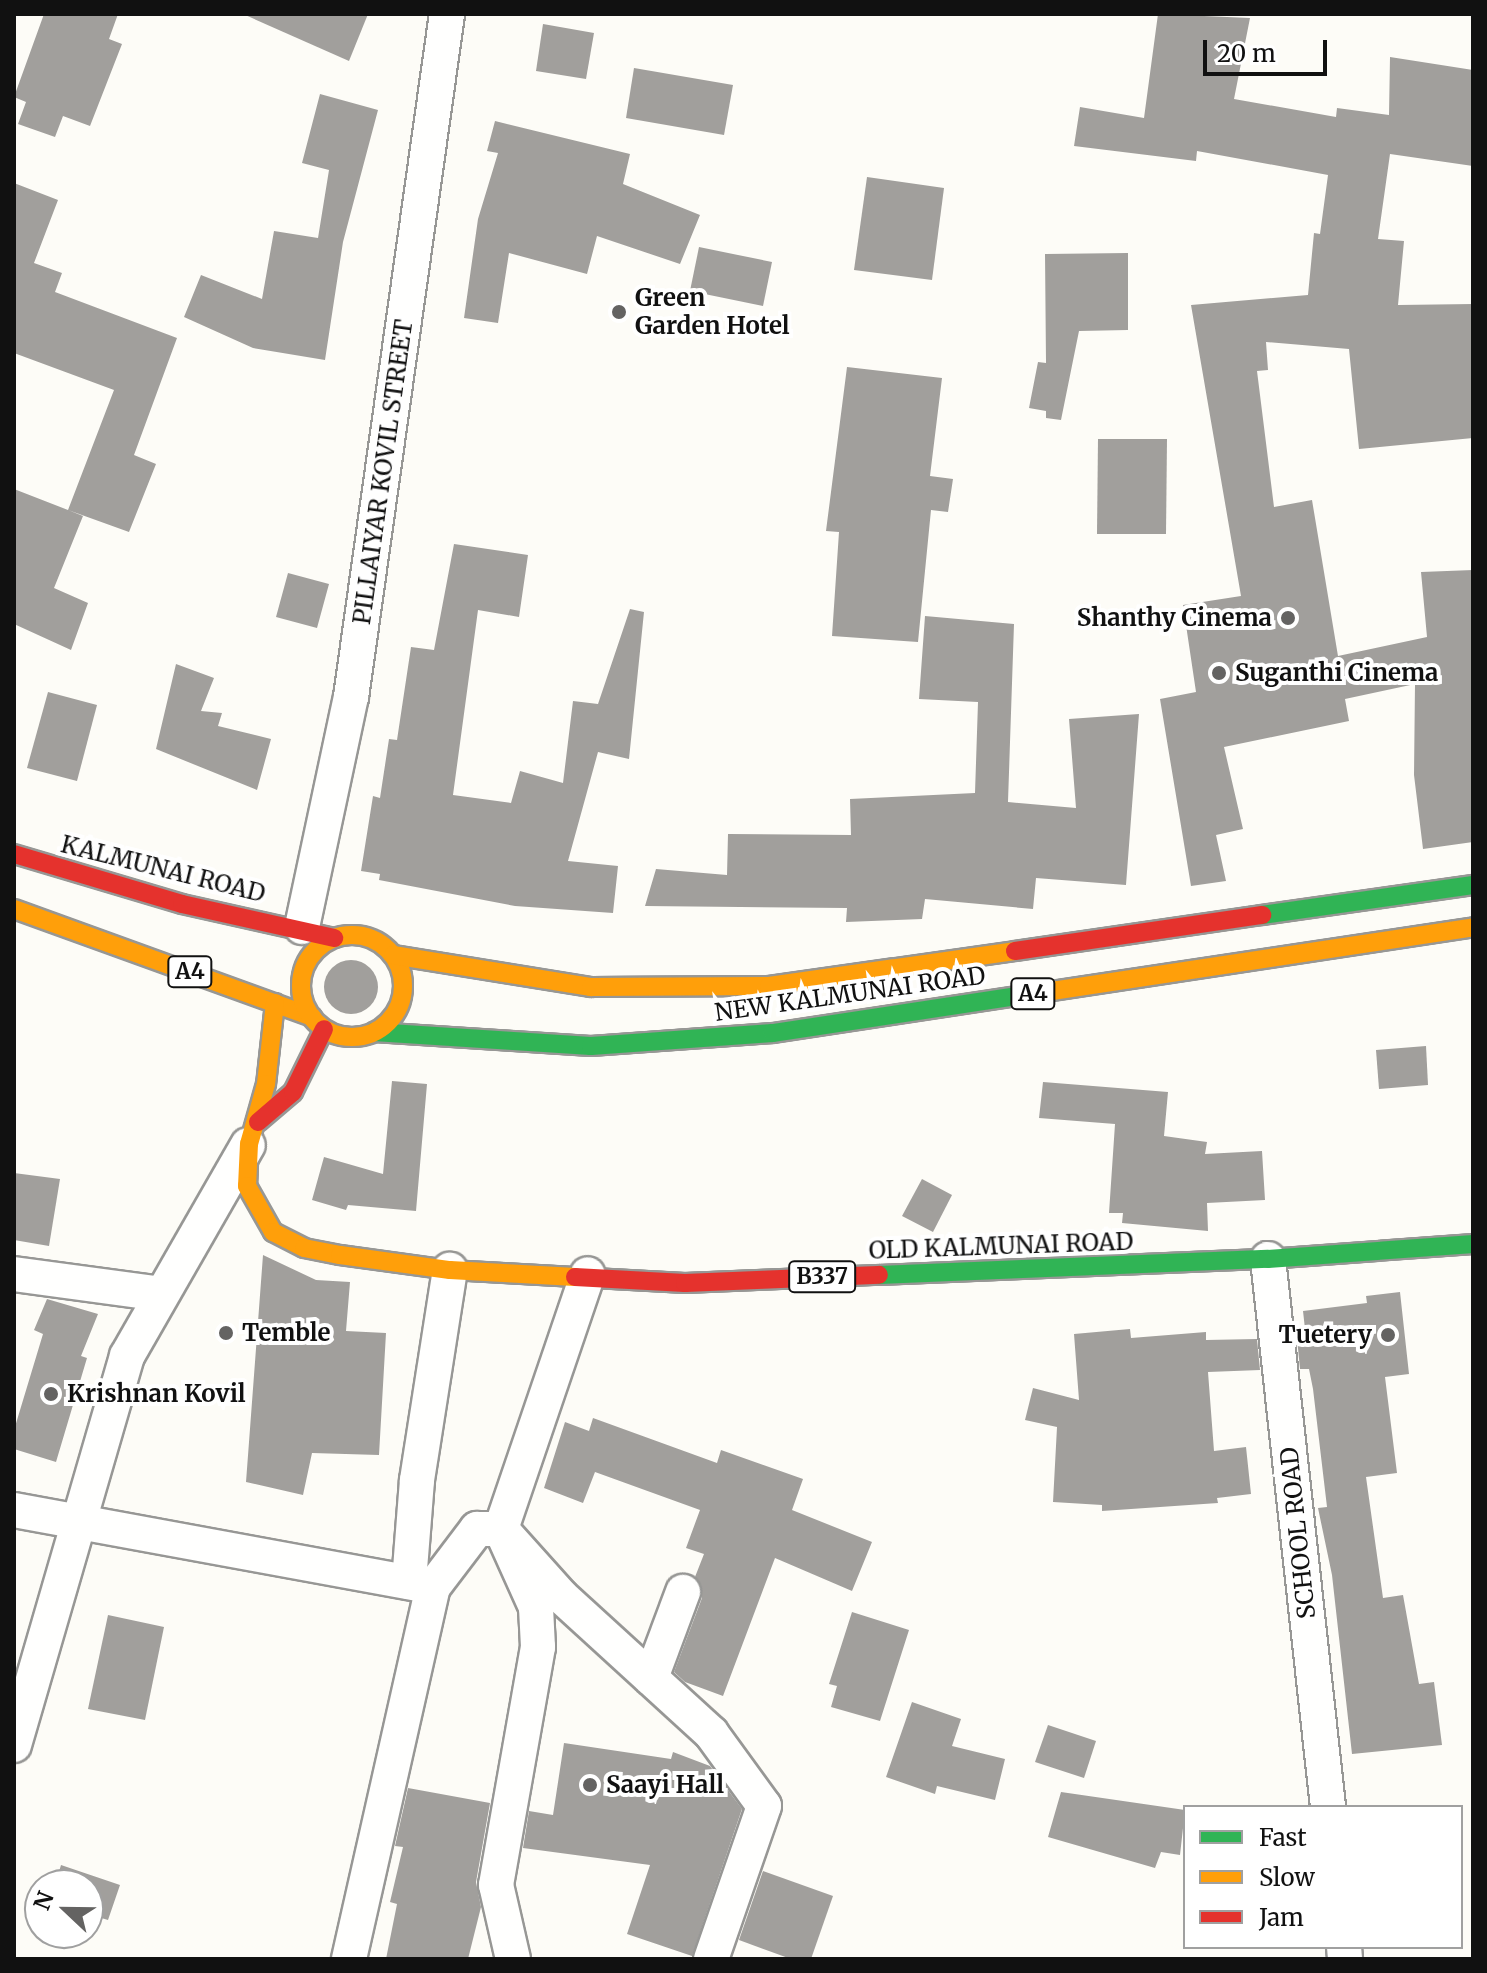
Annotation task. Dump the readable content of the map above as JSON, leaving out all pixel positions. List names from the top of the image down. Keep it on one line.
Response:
{"streets":{"main road":["KALMUNAI ROAD","A4","NEW KALMUNAI ROAD","OLD KALMUNAI ROAD","B337"],"street":["PILLAIYAR KOVIL STREET","SCHOOL ROAD"]},"crossings":[["PILLAIYAR KOVIL STREET","KALMUNAI ROAD"],["KALMUNAI ROAD","A4"],["KALMUNAI ROAD","NEW KALMUNAI ROAD"],["A4","NEW KALMUNAI ROAD"],["A4","OLD KALMUNAI ROAD"],["OLD KALMUNAI ROAD","SCHOOL ROAD"]],"places":["Green Garden Hotel","Shanthy Cinema","Suganthi Cinema","Temble","Tuetery","Krishnan Kovil","Saayi Hall"],"legend":["Fast","Slow","Jam"],"scale_bar":"20 m","north":"left"}
